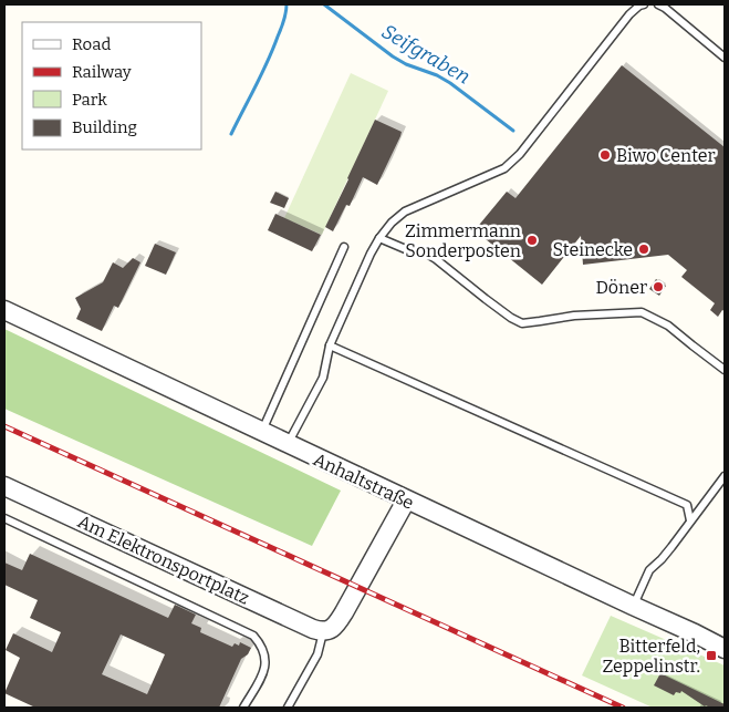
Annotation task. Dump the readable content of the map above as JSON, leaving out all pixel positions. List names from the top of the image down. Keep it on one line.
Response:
{"streets":{"street":["Anhaltstraße","Am Elektronsportplatz"]},"water":["Seifgraben"],"places":{"other":["Biwo Center","Zimmermann Sonderposten","Steinecke","Döner"],"transit":["Bitterfeld, Zeppelinstr."]},"legend":["Road","Railway","Park","Building"]}
